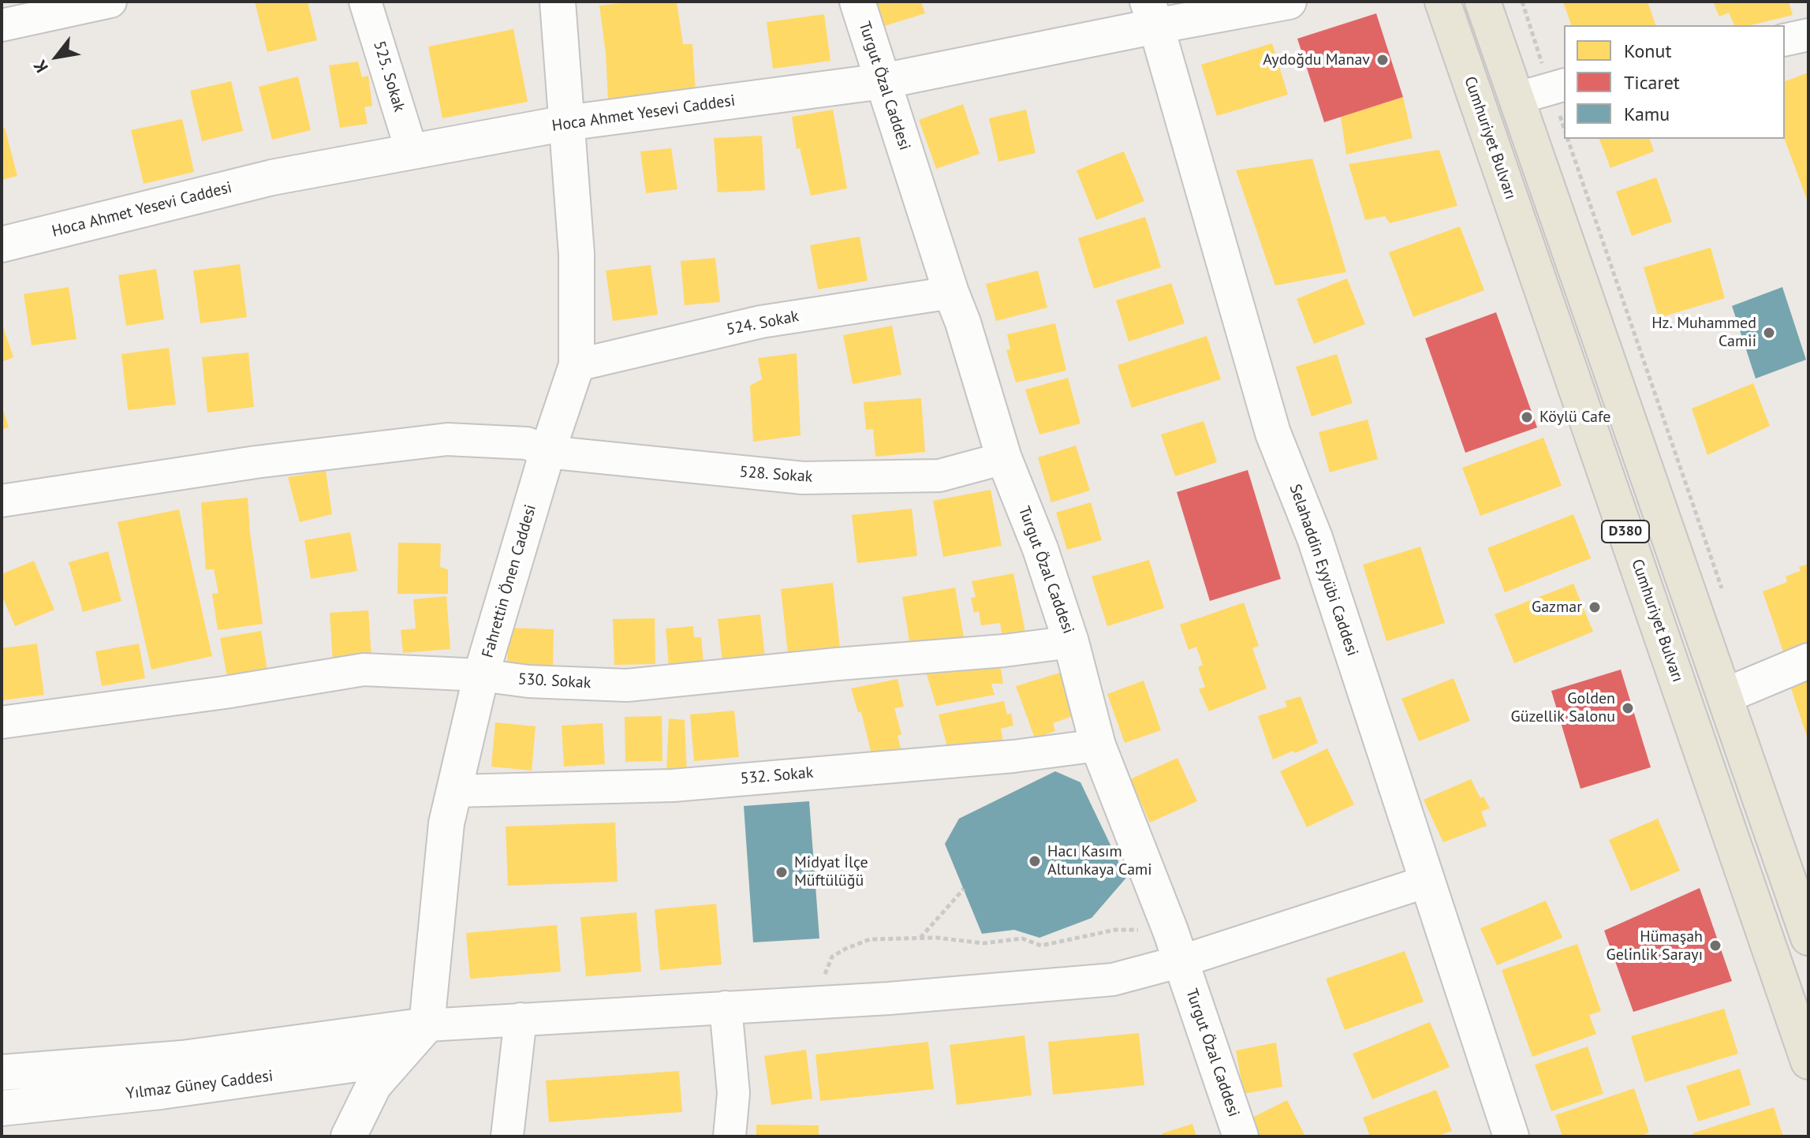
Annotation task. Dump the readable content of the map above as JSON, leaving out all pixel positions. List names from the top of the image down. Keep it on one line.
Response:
{"streets":{"main road":["Cumhuriyet Bulvarı","D380"],"street":["525. Sokak","Turgut Özal Caddesi","Hoca Ahmet Yesevi Caddesi","524. Sokak","528. Sokak","Selahaddin Eyyübi Caddesi","Fahrettin Önen Caddesi","530. Sokak","532. Sokak","Yılmaz Güney Caddesi"]},"crossings":[["525. Sokak","Hoca Ahmet Yesevi Caddesi"],["Turgut Özal Caddesi","Hoca Ahmet Yesevi Caddesi"],["Turgut Özal Caddesi","524. Sokak"],["Turgut Özal Caddesi","528. Sokak"],["Turgut Özal Caddesi","530. Sokak"],["Turgut Özal Caddesi","532. Sokak"],["Hoca Ahmet Yesevi Caddesi","Selahaddin Eyyübi Caddesi"],["Hoca Ahmet Yesevi Caddesi","Fahrettin Önen Caddesi"],["524. Sokak","Fahrettin Önen Caddesi"],["528. Sokak","Fahrettin Önen Caddesi"],["Fahrettin Önen Caddesi","530. Sokak"],["Fahrettin Önen Caddesi","532. Sokak"]],"places":["Aydoğdu Manav","Hz. Muhammed Camii","Köylü Cafe","Gazmar","Golden Güzellik Salonu","Hacı Kasım Altunkaya Cami","Midyat İlçe Müftülüğü","Hümaşah Gelinlik Sarayı"],"legend":["Konut","Ticaret","Kamu"],"north":"bottom left"}
